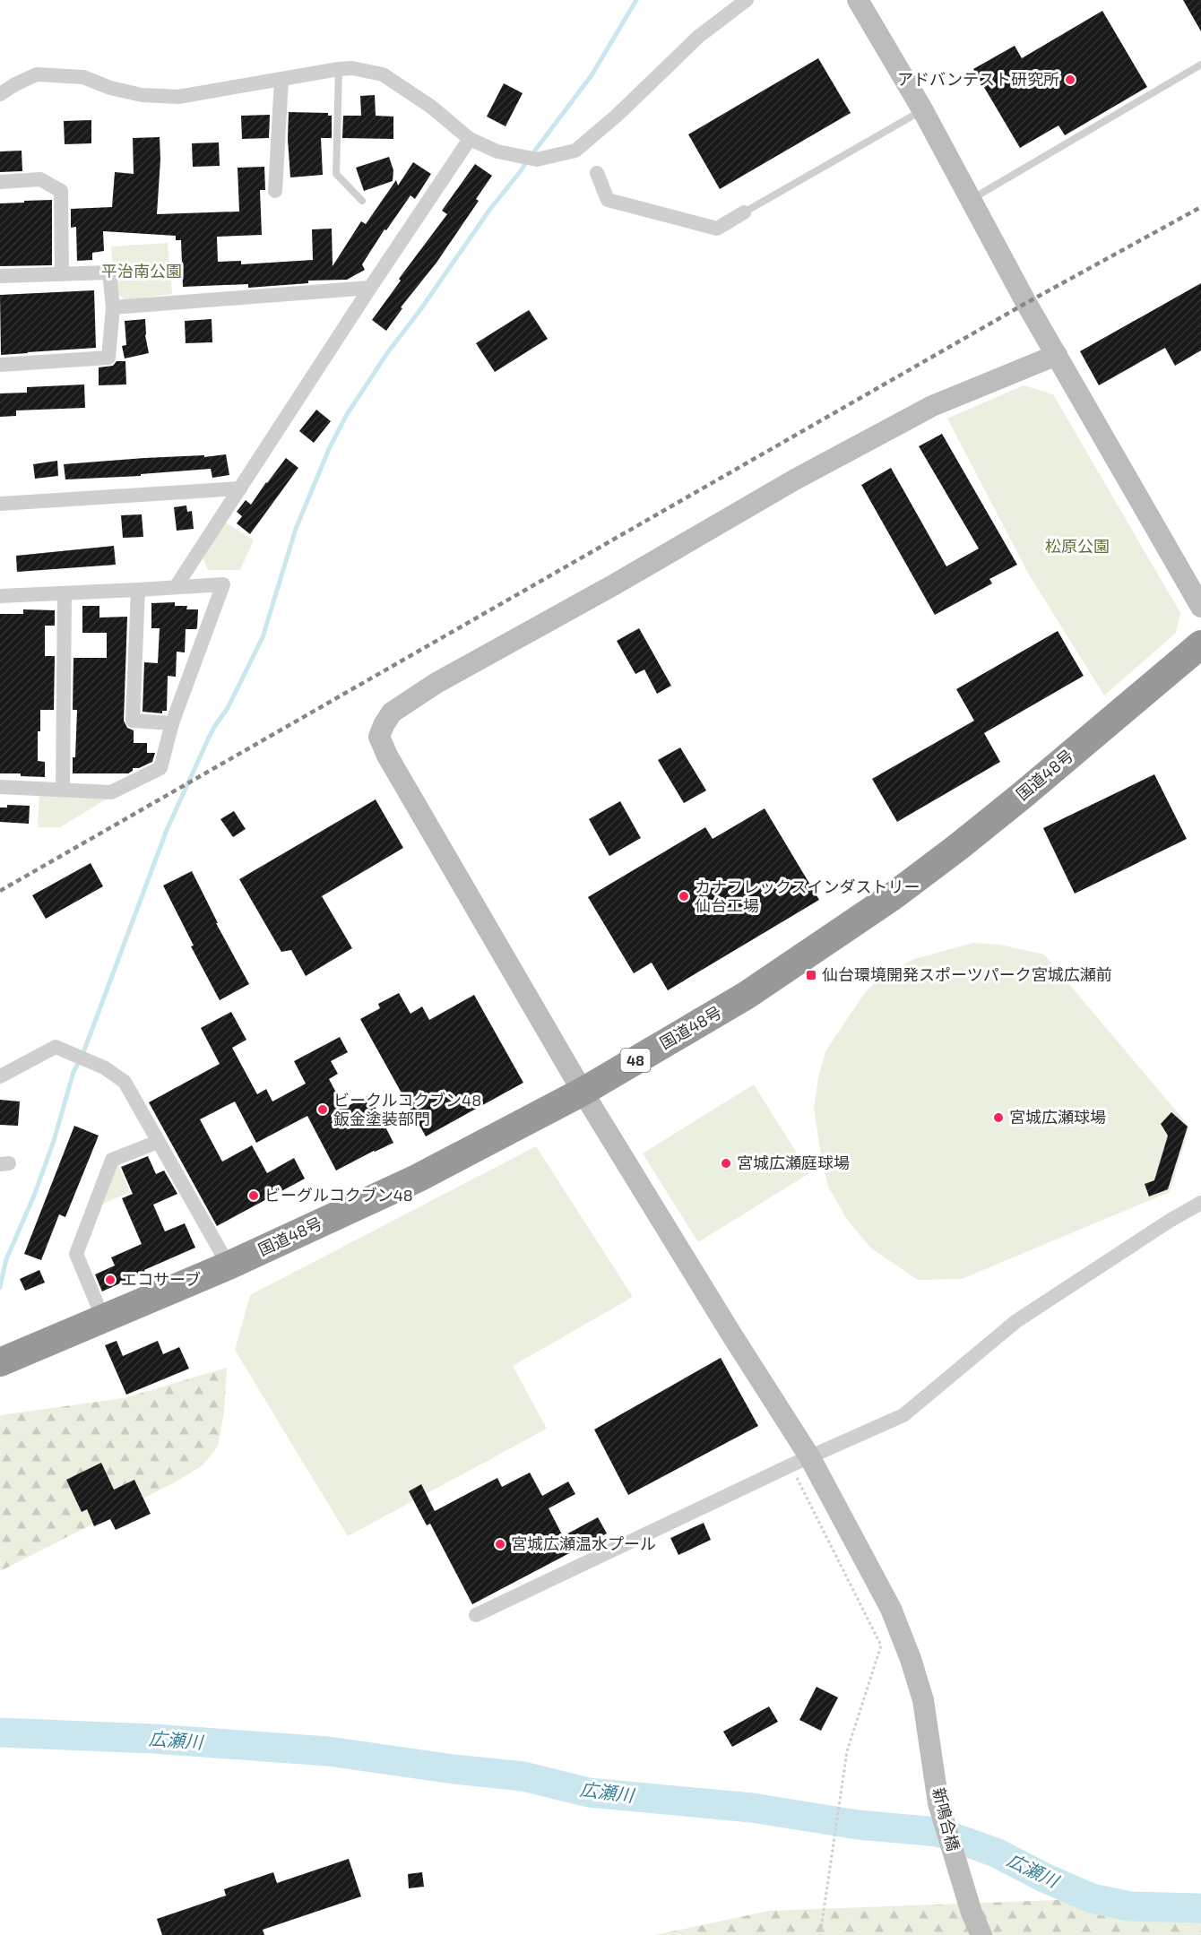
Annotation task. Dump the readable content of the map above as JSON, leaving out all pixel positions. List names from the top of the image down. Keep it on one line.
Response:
{"streets":{"highway":["国道48号","48"],"street":["新鳴合橋"]},"crossings":[["国道48号","新鳴合橋"]],"water":["広瀬川"],"parks":["平治南公園","松原公園"],"places":{"other":["アドバンテスト研究所","カナフレックスインダストリー 仙台工場","ビークルコクブン48 鈑金塗装部門","宮城広瀬球場","宮城広瀬庭球場","ビーグルコクブン48","エコサーブ","宮城広瀬温水プール"],"transit":["仙台環境開発スポーツパーク宮城広瀬前"]}}
